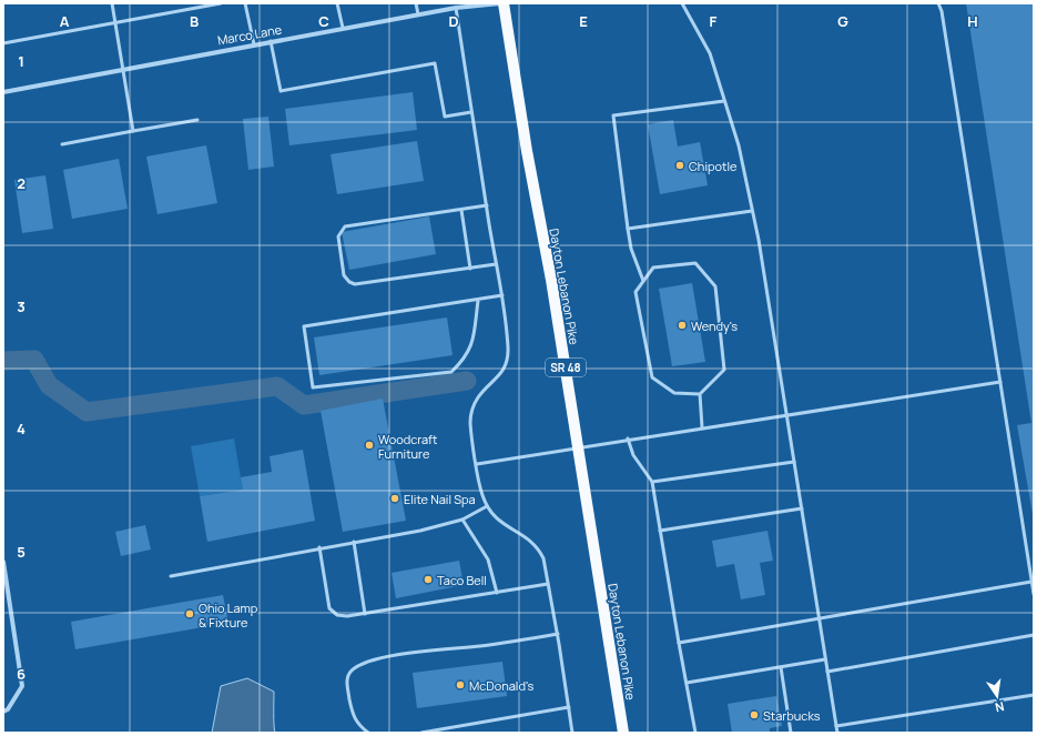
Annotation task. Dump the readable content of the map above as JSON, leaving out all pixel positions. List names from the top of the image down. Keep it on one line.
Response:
{"streets":{"main road":["Dayton Lebanon Pike","SR 48"],"street":["Marco Lane"]},"places":["Chipotle","Wendy's","Woodcraft Furniture","Elite Nail Spa","Taco Bell","Ohio Lamp & Fixture","McDonald's","Starbucks"],"north":"bottom","grid":{"columns":["A","B","C","D","E","F","G","H"],"rows":["1","2","3","4","5","6"]}}
